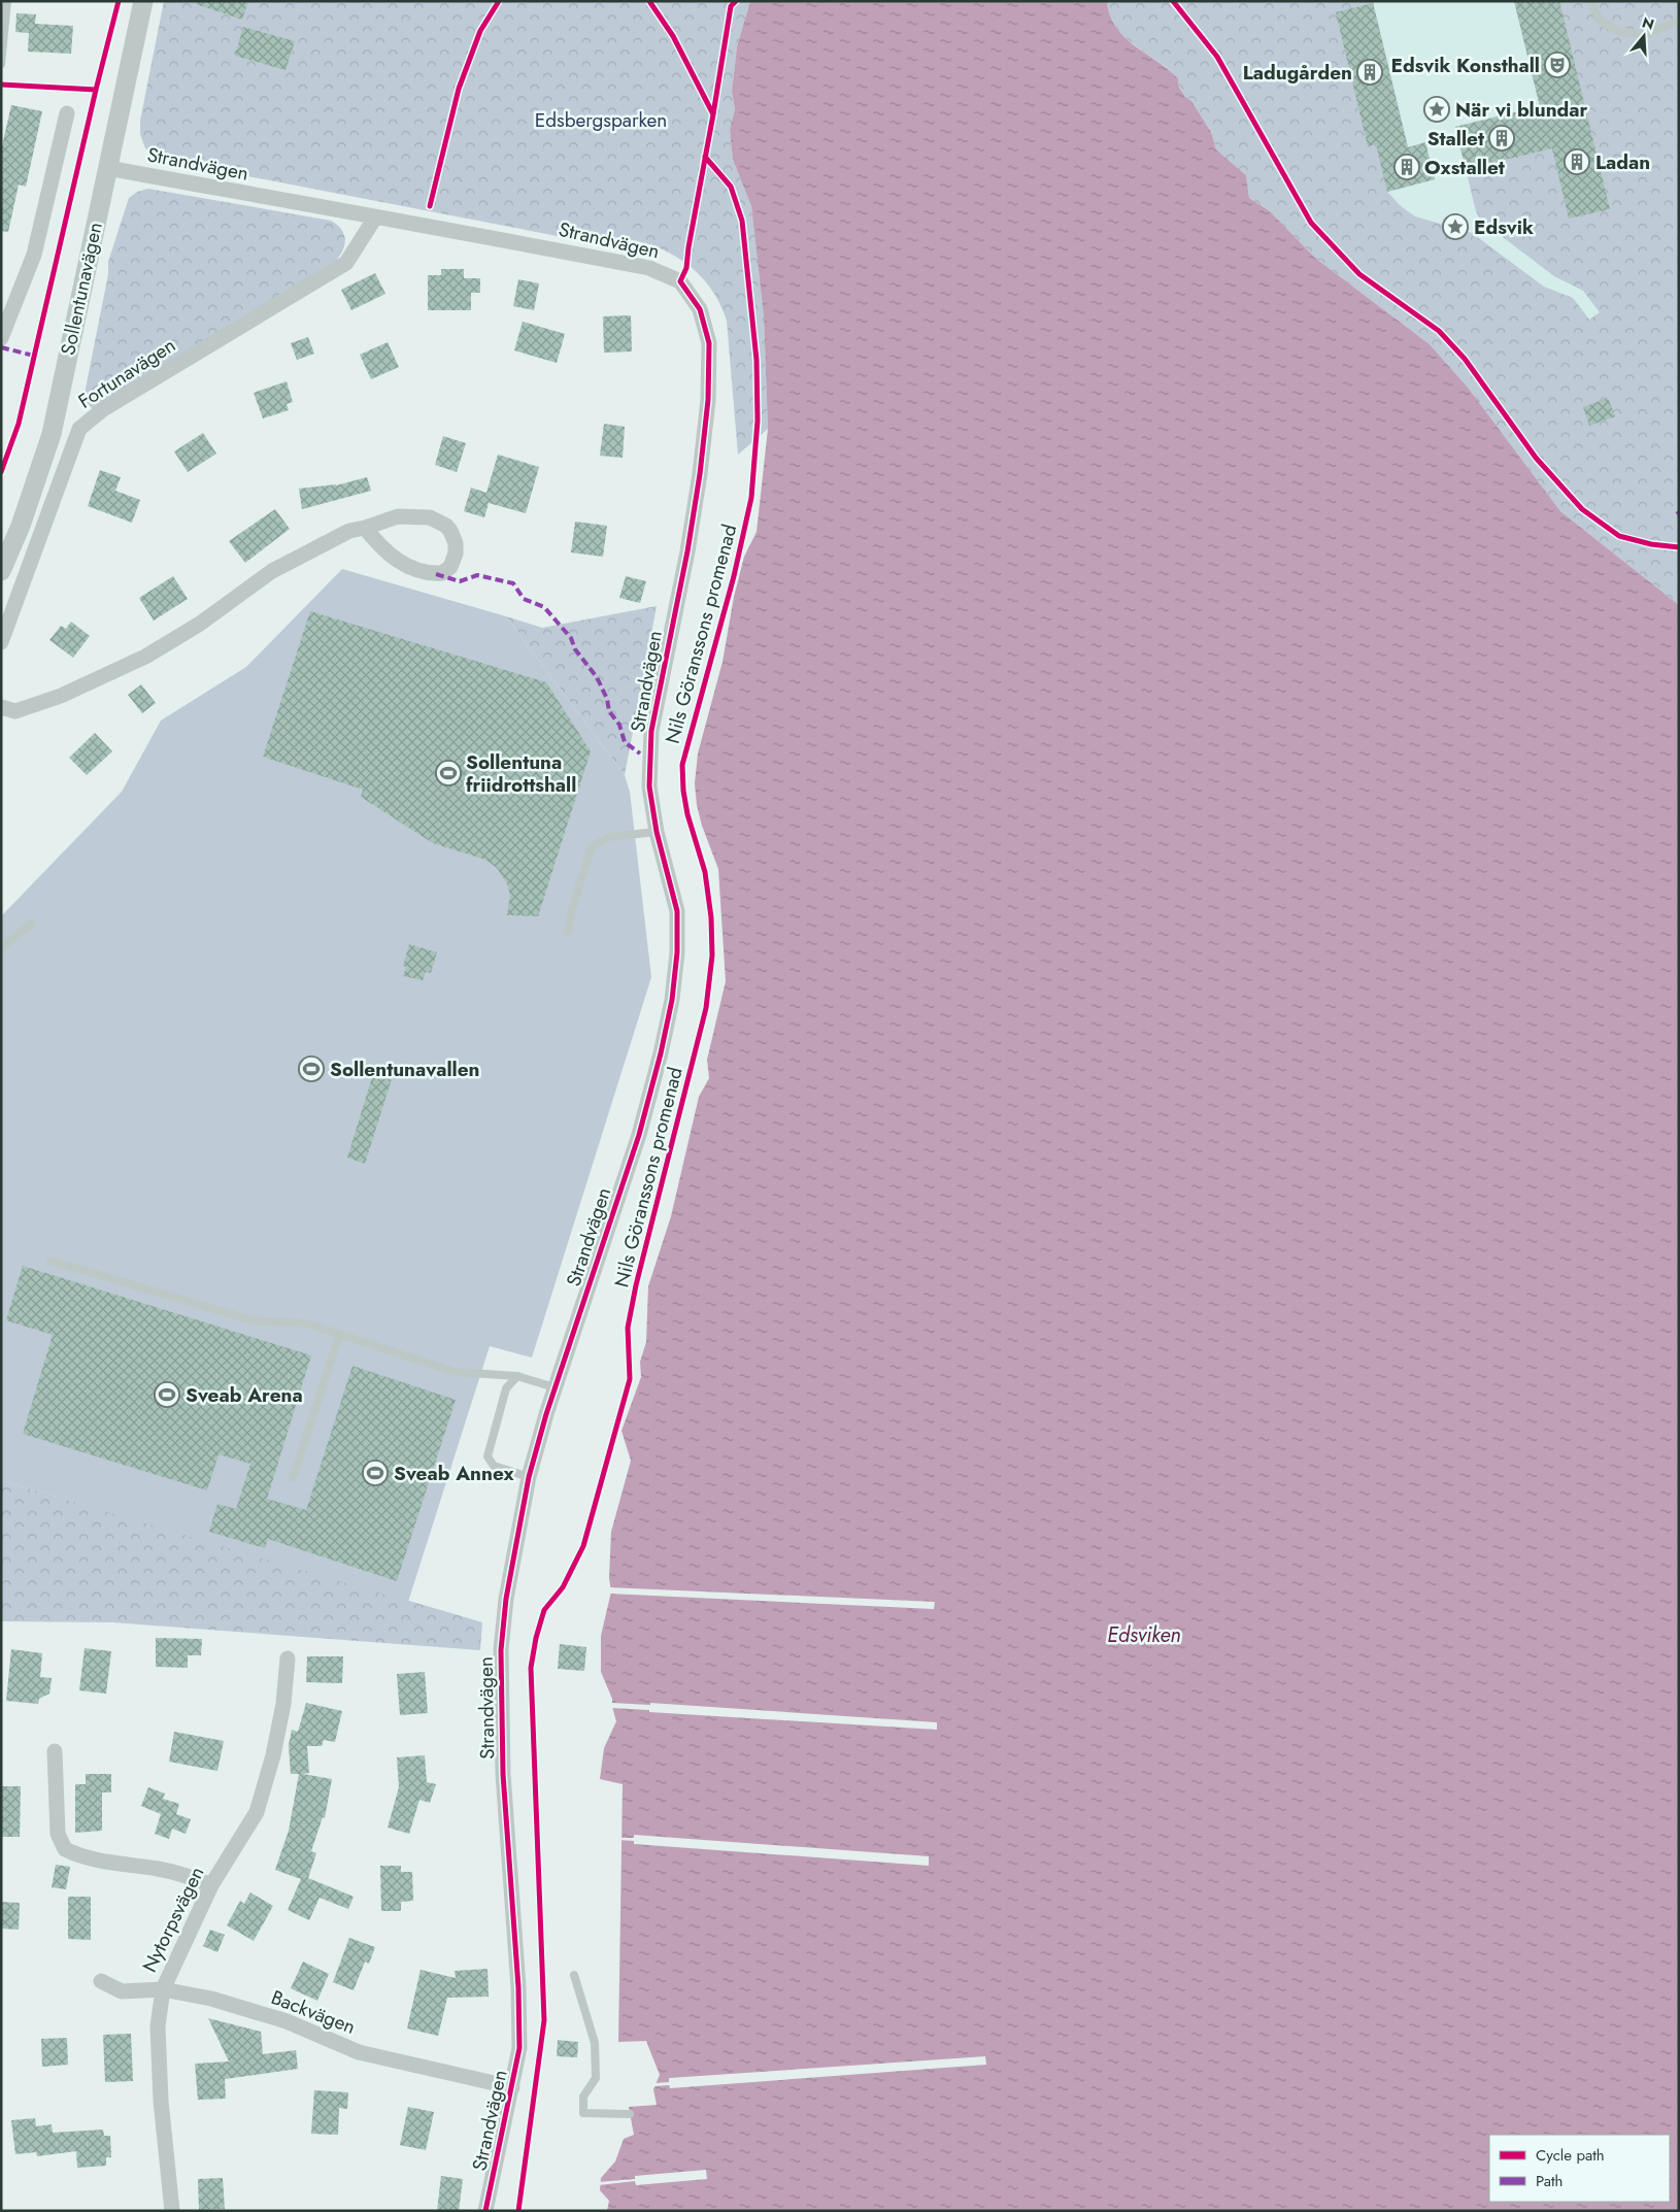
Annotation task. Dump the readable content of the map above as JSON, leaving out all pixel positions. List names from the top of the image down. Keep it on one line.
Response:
{"streets":{"street":["Strandvägen","Sollentunavägen","Fortunavägen","Nytorpsvägen","Backvägen"],"cycle path":["Nils Göranssons promenad"]},"crossings":[["Strandvägen","Sollentunavägen"],["Strandvägen","Fortunavägen"],["Strandvägen","Backvägen"],["Nytorpsvägen","Backvägen"]],"water":["Edsviken"],"parks":["Edsbergsparken"],"places":{"theatre":["Edsvik Konsthall"],"building":["Ladugården","Stallet","Ladan","Oxstallet"],"place":["När vi blundar","Edsvik"],"sports":["Sollentuna friidrottshall","Sollentunavallen","Sveab Arena","Sveab Annex"]},"legend":["Cycle path","Path"],"north":"top"}
